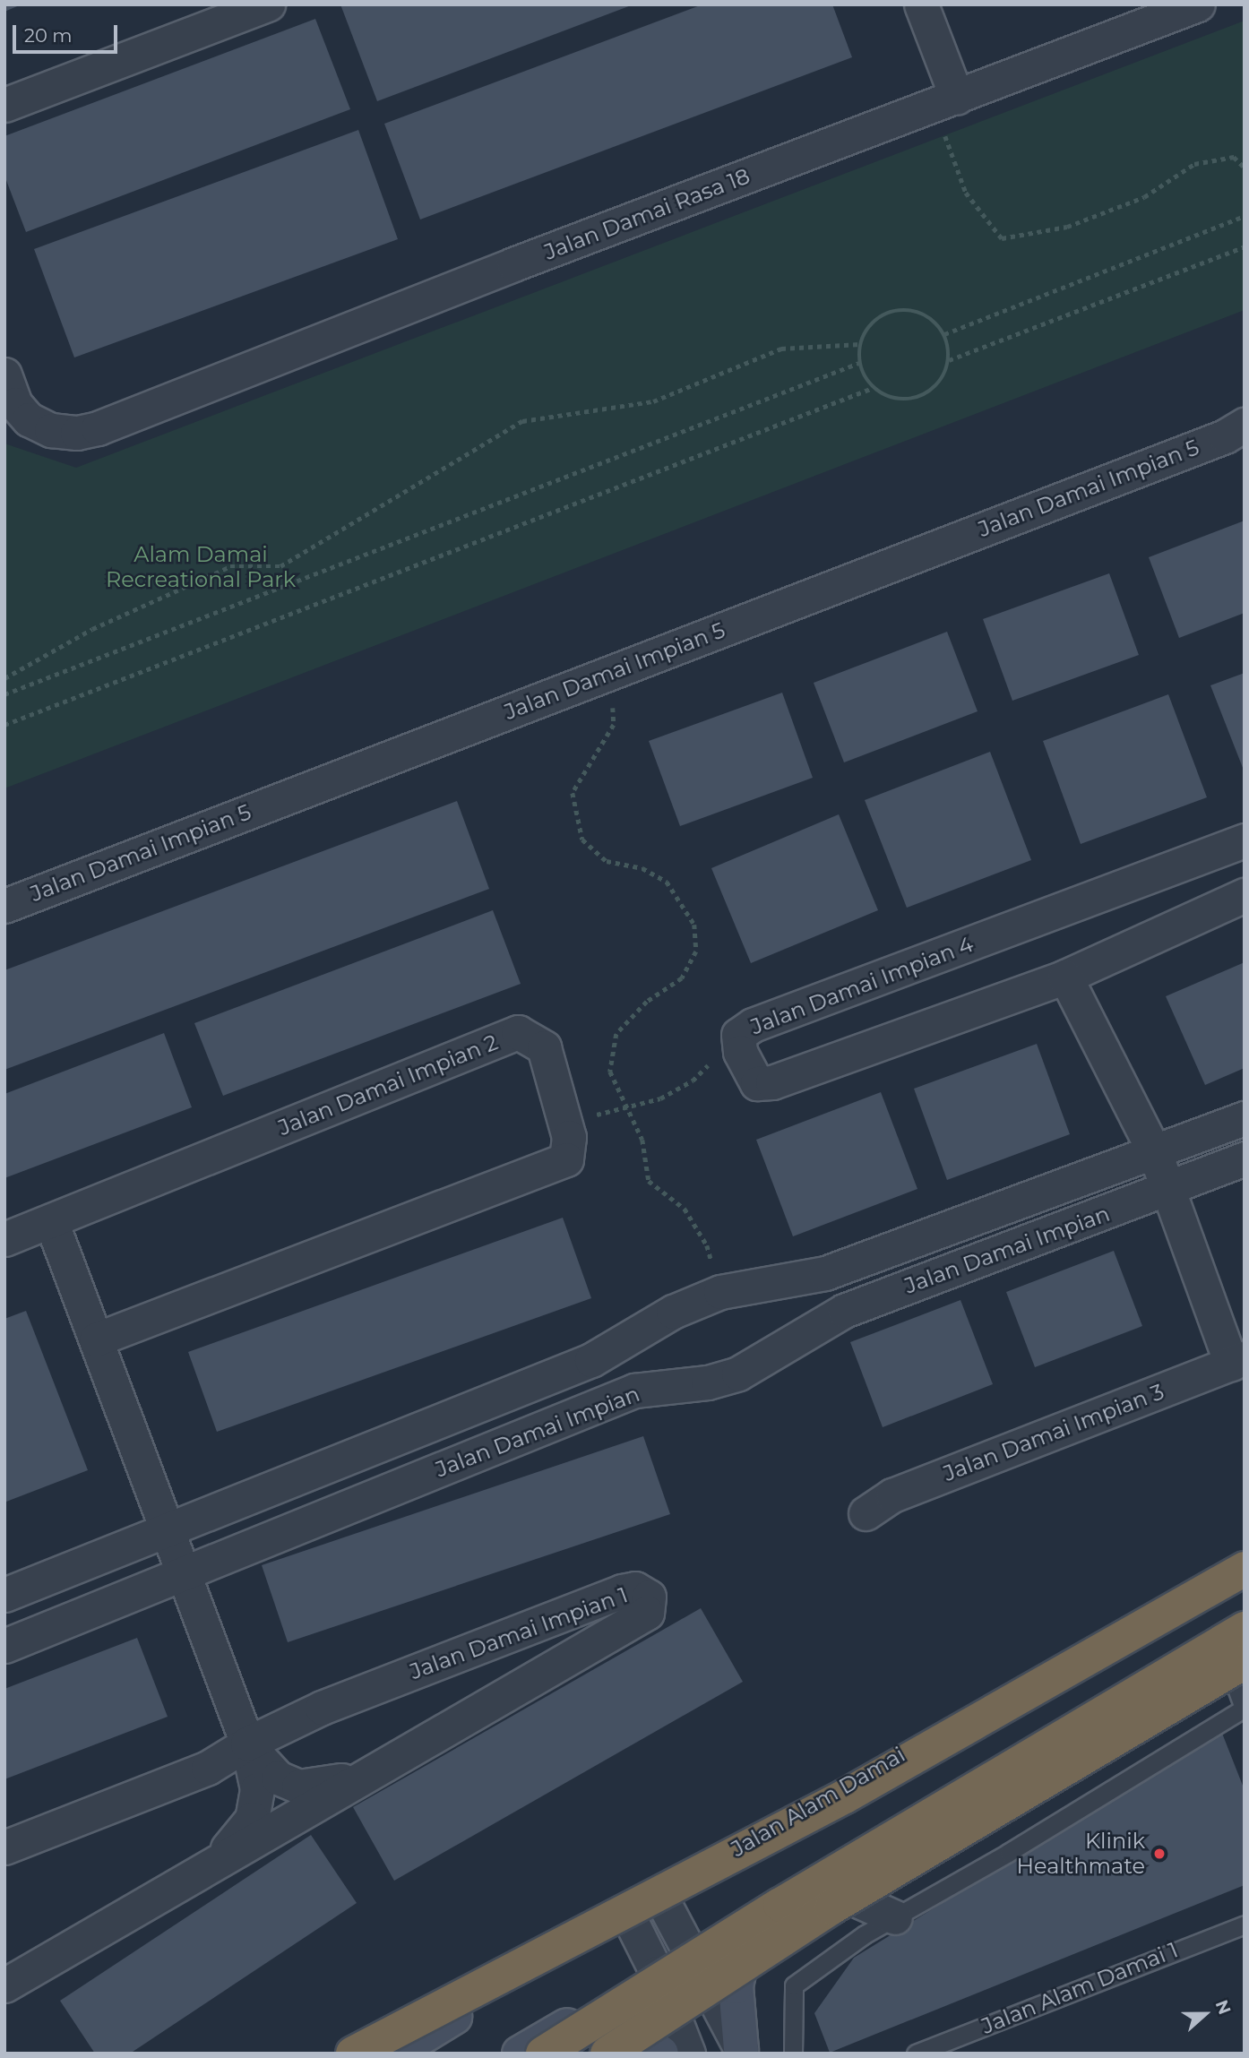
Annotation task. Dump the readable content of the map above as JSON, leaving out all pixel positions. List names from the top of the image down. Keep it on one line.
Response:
{"streets":{"main road":["Jalan Alam Damai"],"street":["Jalan Damai Rasa 18","Jalan Damai Impian 5","Jalan Damai Impian 4","Jalan Damai Impian 2","Jalan Damai Impian","Jalan Damai Impian 3","Jalan Damai Impian 1"],"lane":["Jalan Alam Damai 1"]},"parks":["Alam Damai Recreational Park"],"places":["Klinik Healthmate"],"scale_bar":"20 m","north":"right"}
